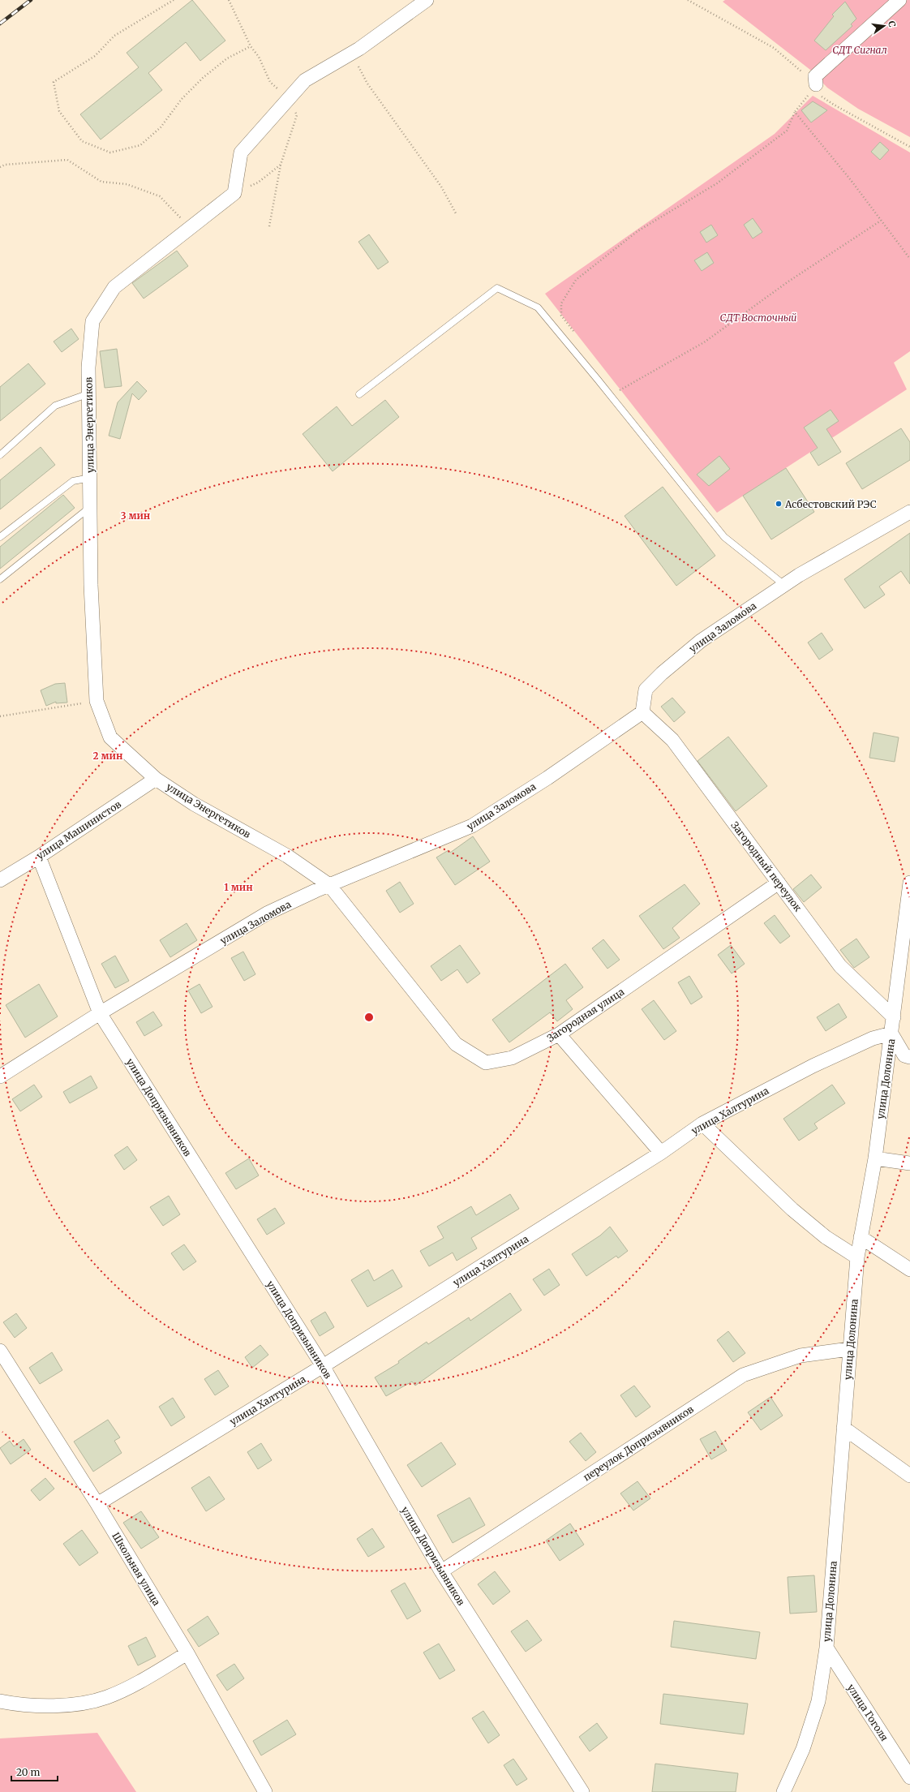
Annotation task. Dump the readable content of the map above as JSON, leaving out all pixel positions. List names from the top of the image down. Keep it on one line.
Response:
{"streets":{"street":["улица Энергетиков","улица Заломова","улица Машинистов","Загородный переулок","Загородная улица","улица Долонина","улица Допризывников","улица Халтурина","переулок Допризывников","Школьная улица","улица Гоголя"]},"crossings":[["улица Энергетиков","улица Заломова"],["улица Энергетиков","улица Машинистов"],["улица Энергетиков","Загородная улица"],["улица Заломова","Загородный переулок"],["улица Заломова","Загородная улица"],["улица Заломова","улица Допризывников"],["улица Машинистов","улица Допризывников"],["Загородный переулок","Загородная улица"],["Загородный переулок","улица Долонина"],["улица Долонина","улица Халтурина"],["улица Долонина","переулок Допризывников"],["улица Долонина","улица Гоголя"],["улица Допризывников","улица Халтурина"],["улица Допризывников","переулок Допризывников"],["улица Халтурина","Школьная улица"]],"parks":["СДТ Сигнал","СДТ Восточный"],"places":["Асбестовский РЭС"],"scale_bar":"20 m","north":"right","rings":["3 мин","2 мин","1 мин"]}
